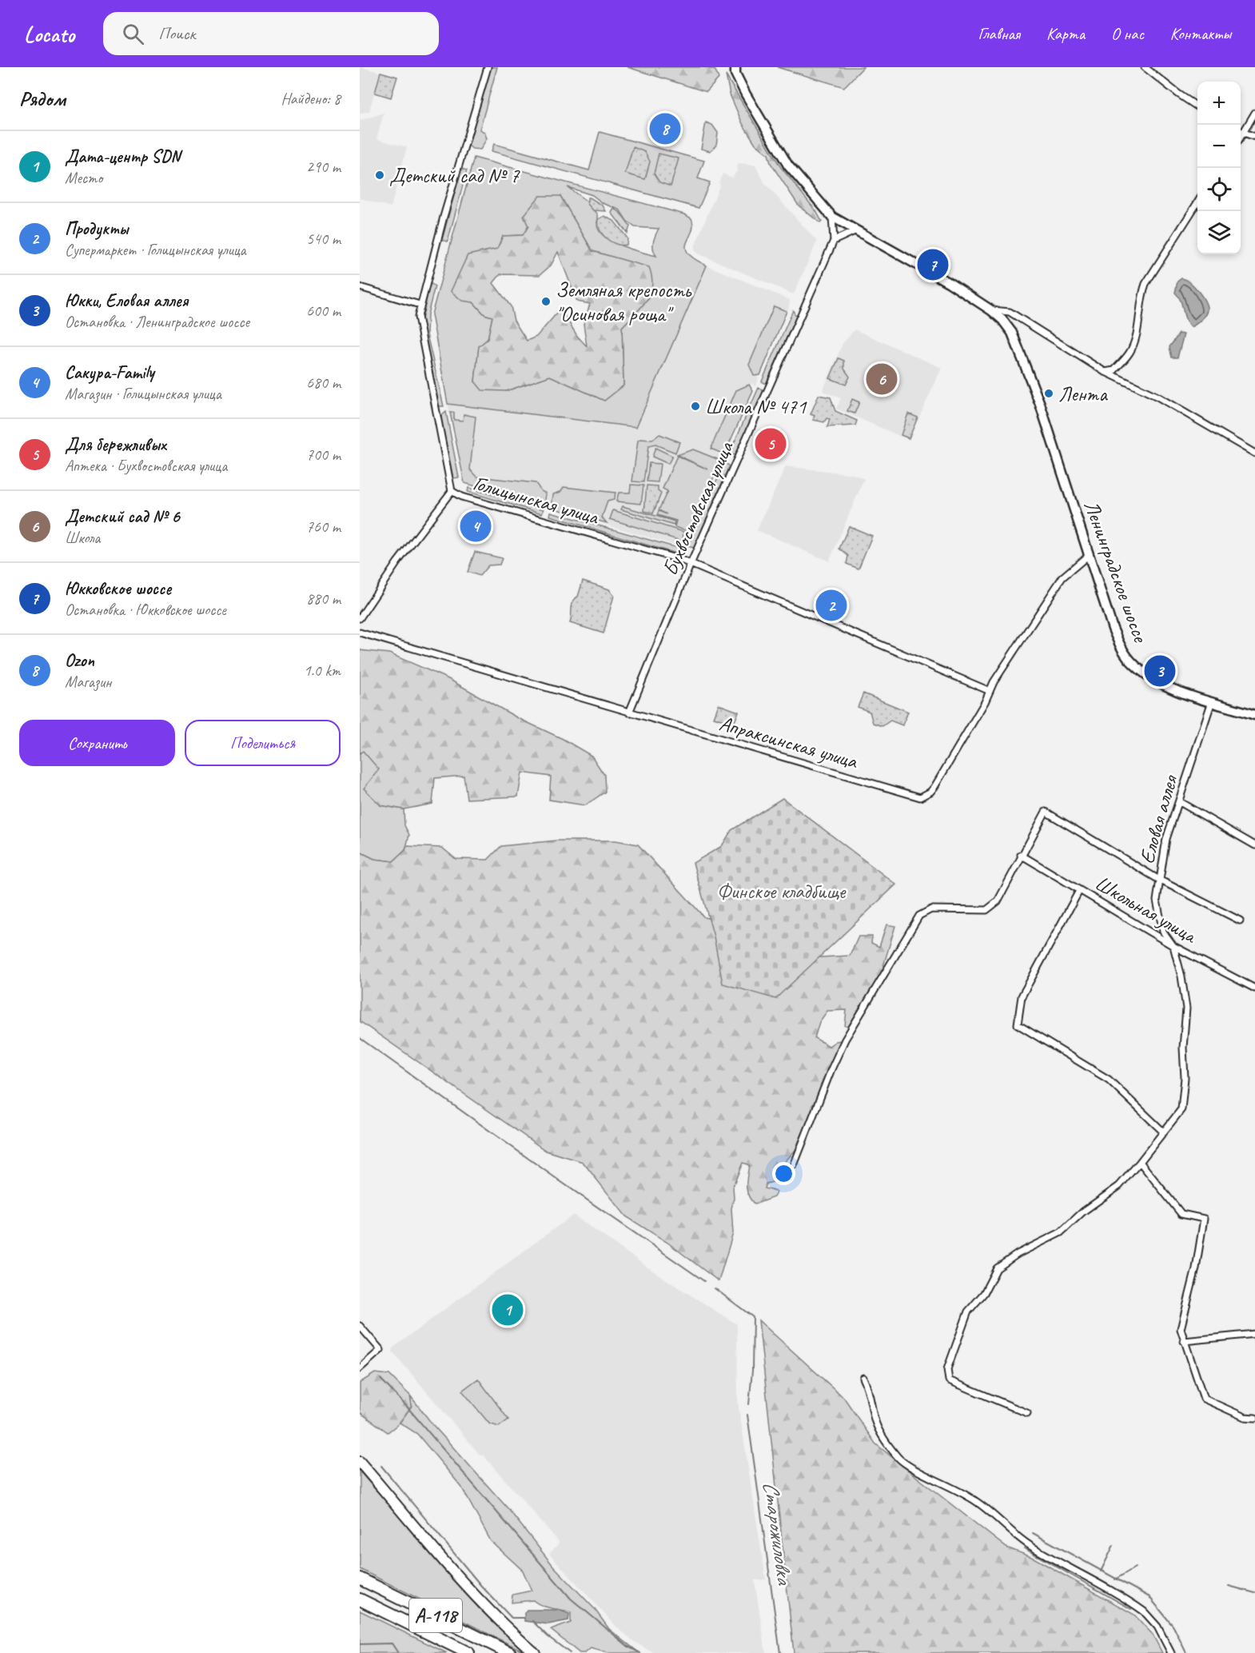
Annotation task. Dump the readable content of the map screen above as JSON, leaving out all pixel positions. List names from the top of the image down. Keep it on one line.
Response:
{"streets":{"highway":["А-118"],"main road":["Ленинградское шоссе"],"street":["Голицынская улица","Бухвостовская улица","Апраксинская улица","Еловая аллея","Школьная улица"]},"crossings":[["Голицынская улица","Бухвостовская улица"],["Голицынская улица","Апраксинская улица"],["Бухвостовская улица","Ленинградское шоссе"],["Бухвостовская улица","Апраксинская улица"],["Ленинградское шоссе","Апраксинская улица"],["Ленинградское шоссе","Еловая аллея"],["Еловая аллея","Школьная улица"]],"water":["Старожиловка"],"parks":["Финское кладбище"],"places":["Детский сад № 7","Земляная крепость \"Осиновая роща\"","Лента","Школа № 471"],"page":{"header":"Locato","search":"Поиск","nav":["Главная","Карта","О нас","Контакты"],"heading":["Рядом","Найдено: 8"],"map_buttons":["+","−"],"pins":["8","7","6","5","4","2","3","1"],"list":[{"mark":"1","name":"Дата-центр SDN","note":"Место","value":"290 m"},{"mark":"2","name":"Продукты","note":"Супермаркет · Голицынская улица","value":"540 m"},{"mark":"3","name":"Юкки, Еловая аллея","note":"Остановка · Ленинградское шоссе","value":"600 m"},{"mark":"4","name":"Сакура-Family","note":"Магазин · Голицынская улица","value":"680 m"},{"mark":"5","name":"Для бережливых","note":"Аптека · Бухвостовская улица","value":"700 m"},{"mark":"6","name":"Детский сад № 6","note":"Школа","value":"760 m"},{"mark":"7","name":"Юкковское шоссе","note":"Остановка · Юкковское шоссе","value":"880 m"},{"mark":"8","name":"Ozon","note":"Магазин","value":"1.0 km"}],"buttons":["Сохранить","Поделиться"]}}
